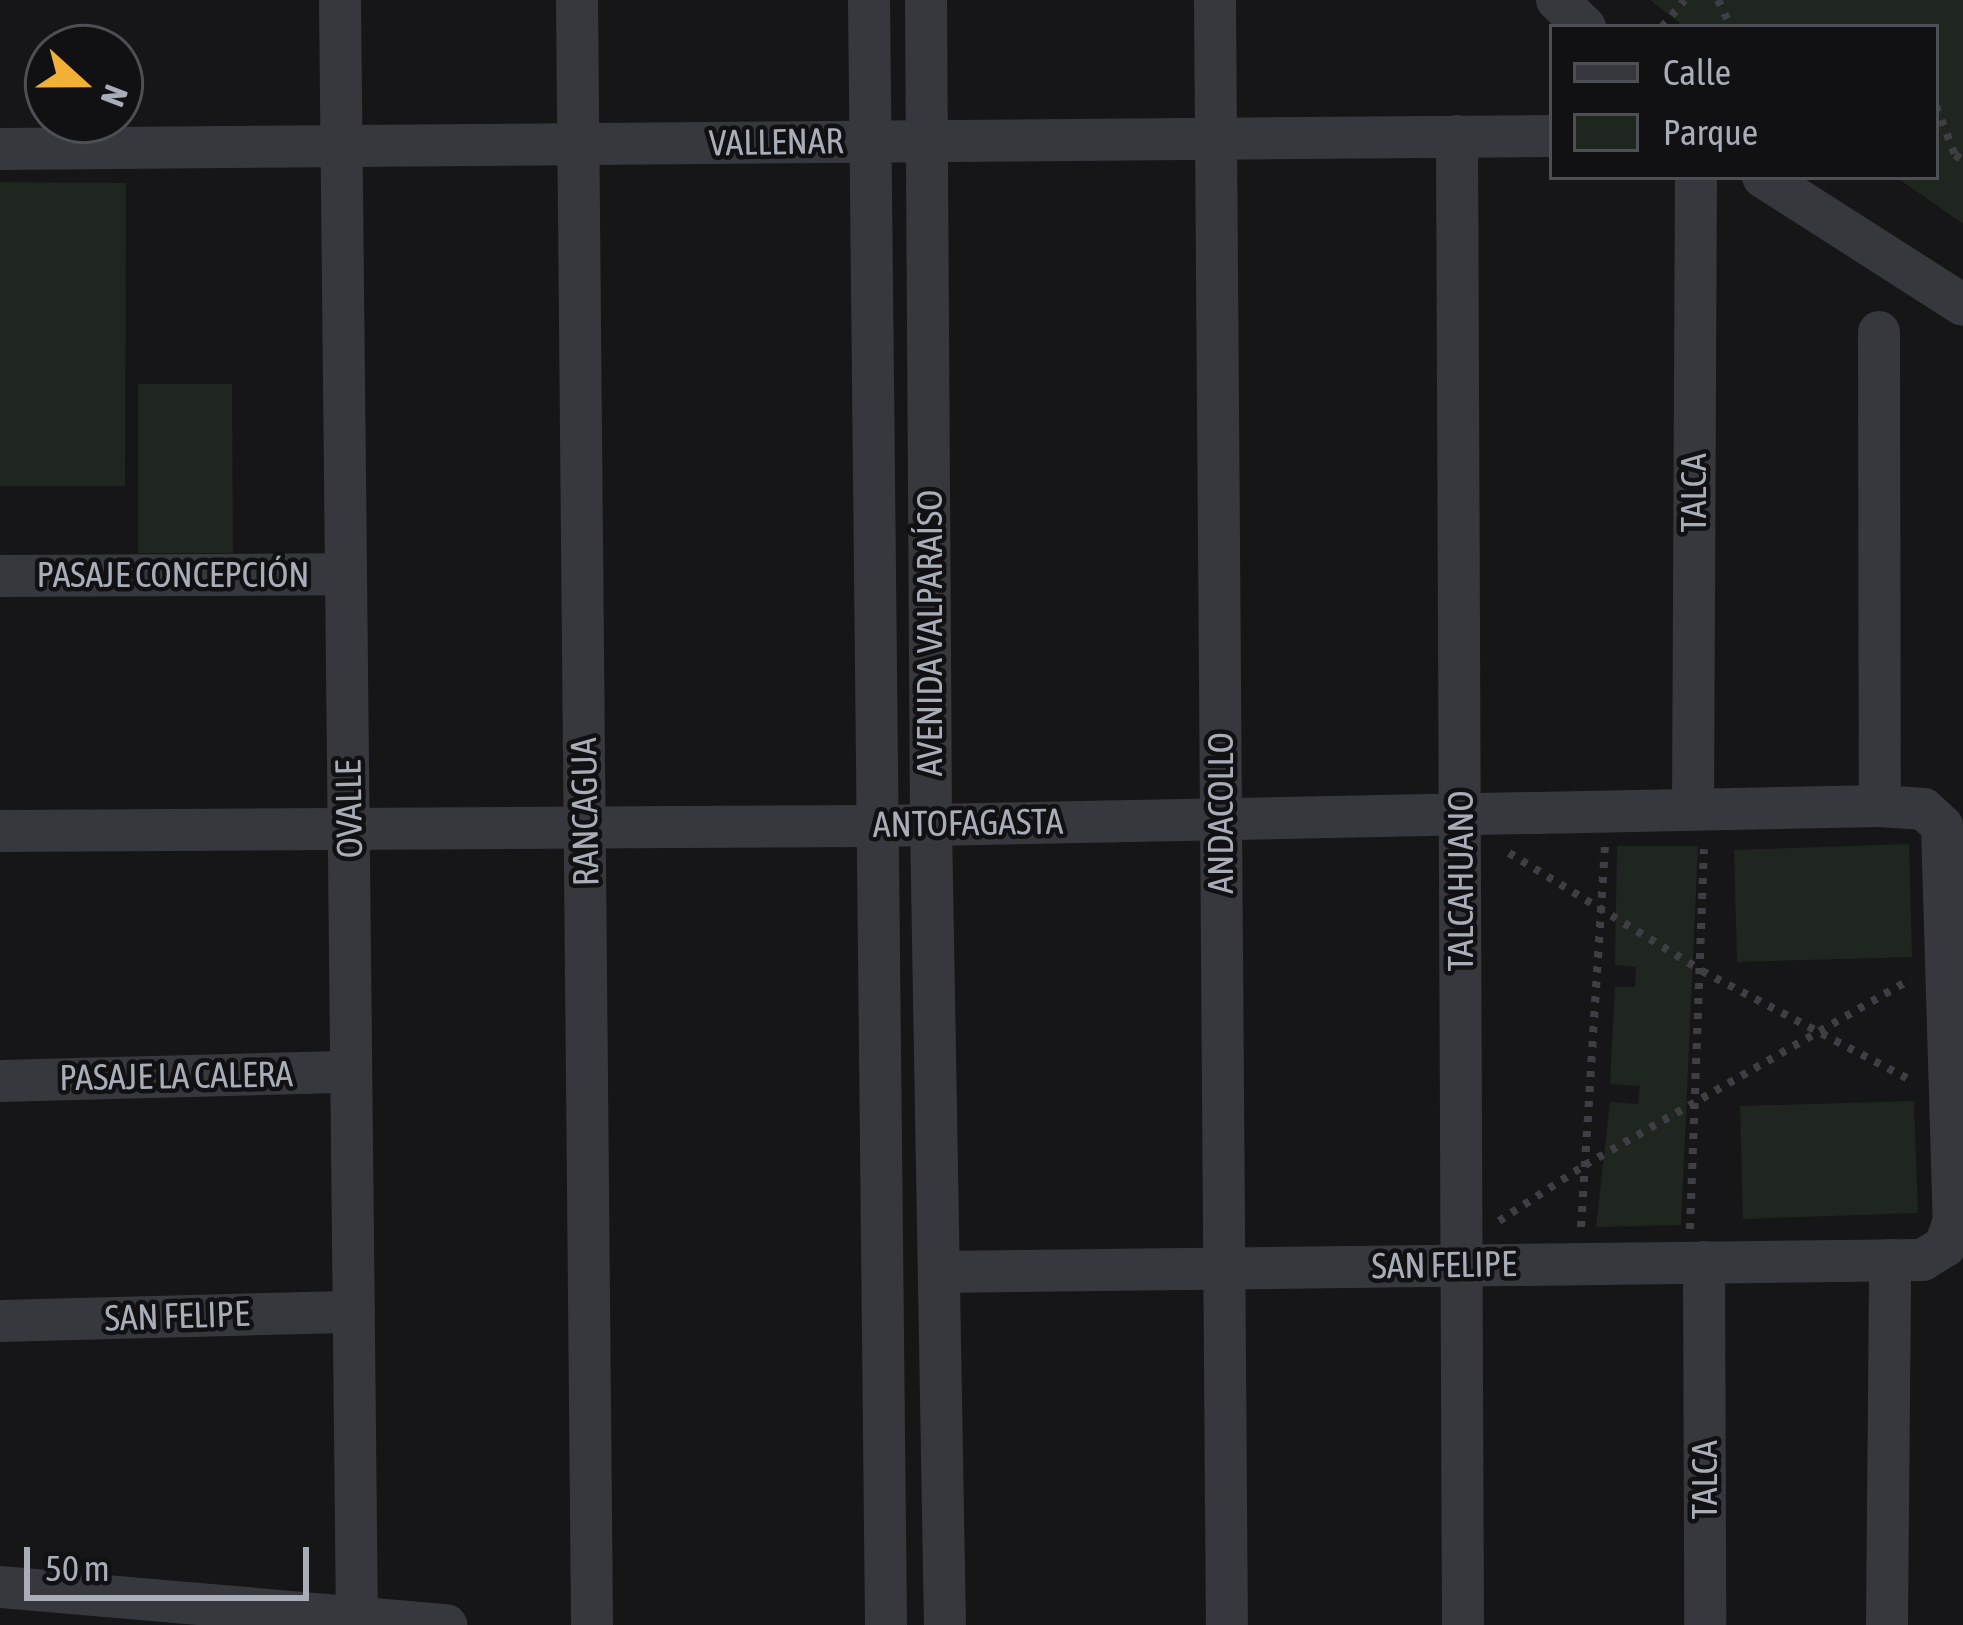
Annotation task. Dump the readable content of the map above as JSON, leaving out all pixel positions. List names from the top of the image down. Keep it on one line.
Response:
{"streets":{"street":["VALLENAR","TALCA","PASAJE CONCEPCIÓN","AVENIDA VALPARAÍSO","OVALLE","RANCAGUA","ANDACOLLO","ANTOFAGASTA","TALCAHUANO","PASAJE LA CALERA","SAN FELIPE"]},"crossings":[["VALLENAR","AVENIDA VALPARAÍSO"],["VALLENAR","OVALLE"],["VALLENAR","RANCAGUA"],["VALLENAR","ANDACOLLO"],["VALLENAR","TALCAHUANO"],["TALCA","ANTOFAGASTA"],["TALCA","SAN FELIPE"],["PASAJE CONCEPCIÓN","OVALLE"],["AVENIDA VALPARAÍSO","ANTOFAGASTA"],["AVENIDA VALPARAÍSO","SAN FELIPE"],["OVALLE","ANTOFAGASTA"],["OVALLE","PASAJE LA CALERA"],["OVALLE","SAN FELIPE"],["RANCAGUA","ANTOFAGASTA"],["ANDACOLLO","ANTOFAGASTA"],["ANDACOLLO","SAN FELIPE"],["ANTOFAGASTA","TALCAHUANO"],["TALCAHUANO","SAN FELIPE"]],"legend":["Calle","Parque"],"scale_bar":"50 m","north":"right"}
